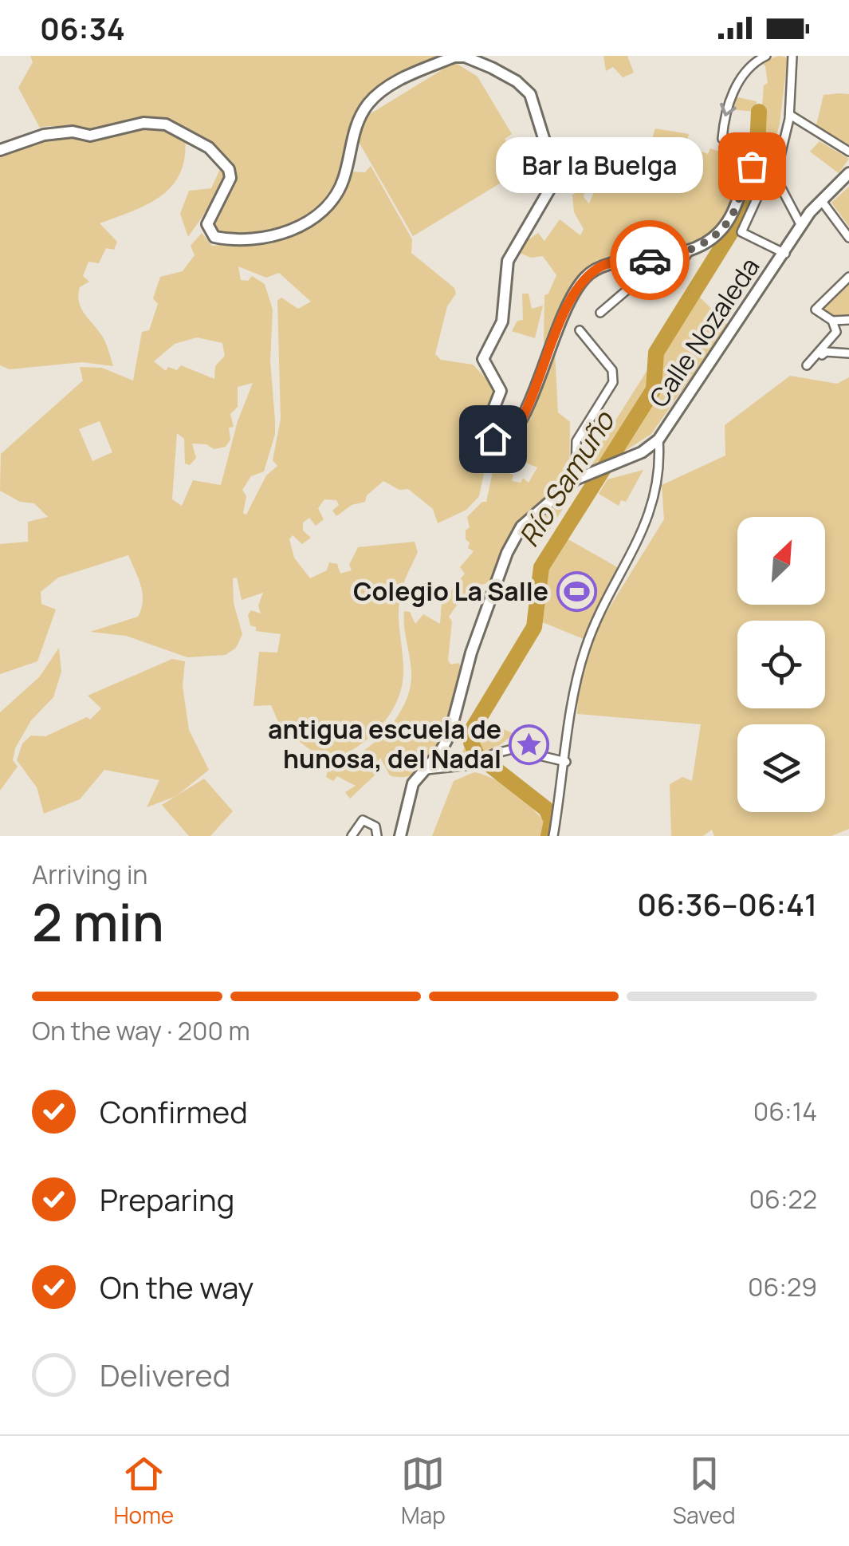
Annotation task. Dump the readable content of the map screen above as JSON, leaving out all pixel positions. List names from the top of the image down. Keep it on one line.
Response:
{"streets":{"street":["Calle Nozaleda"]},"water":["Río Samuño"],"places":{"other":["Bar la Buelga"],"sports":["Colegio La Salle"],"place":["antigua escuela de hunosa, del Nadal"]},"north":"top right","page":{"status":"06:34","bubble":"Bar la Buelga","heading":["2 min","Arriving in","06:36–06:41"],"bar":"On the way · 200 m","list":[["Confirmed","06:14"],["Preparing","06:22"],["On the way","06:29"],"Delivered"],"tabs":["Home","Map","Saved"]}}
